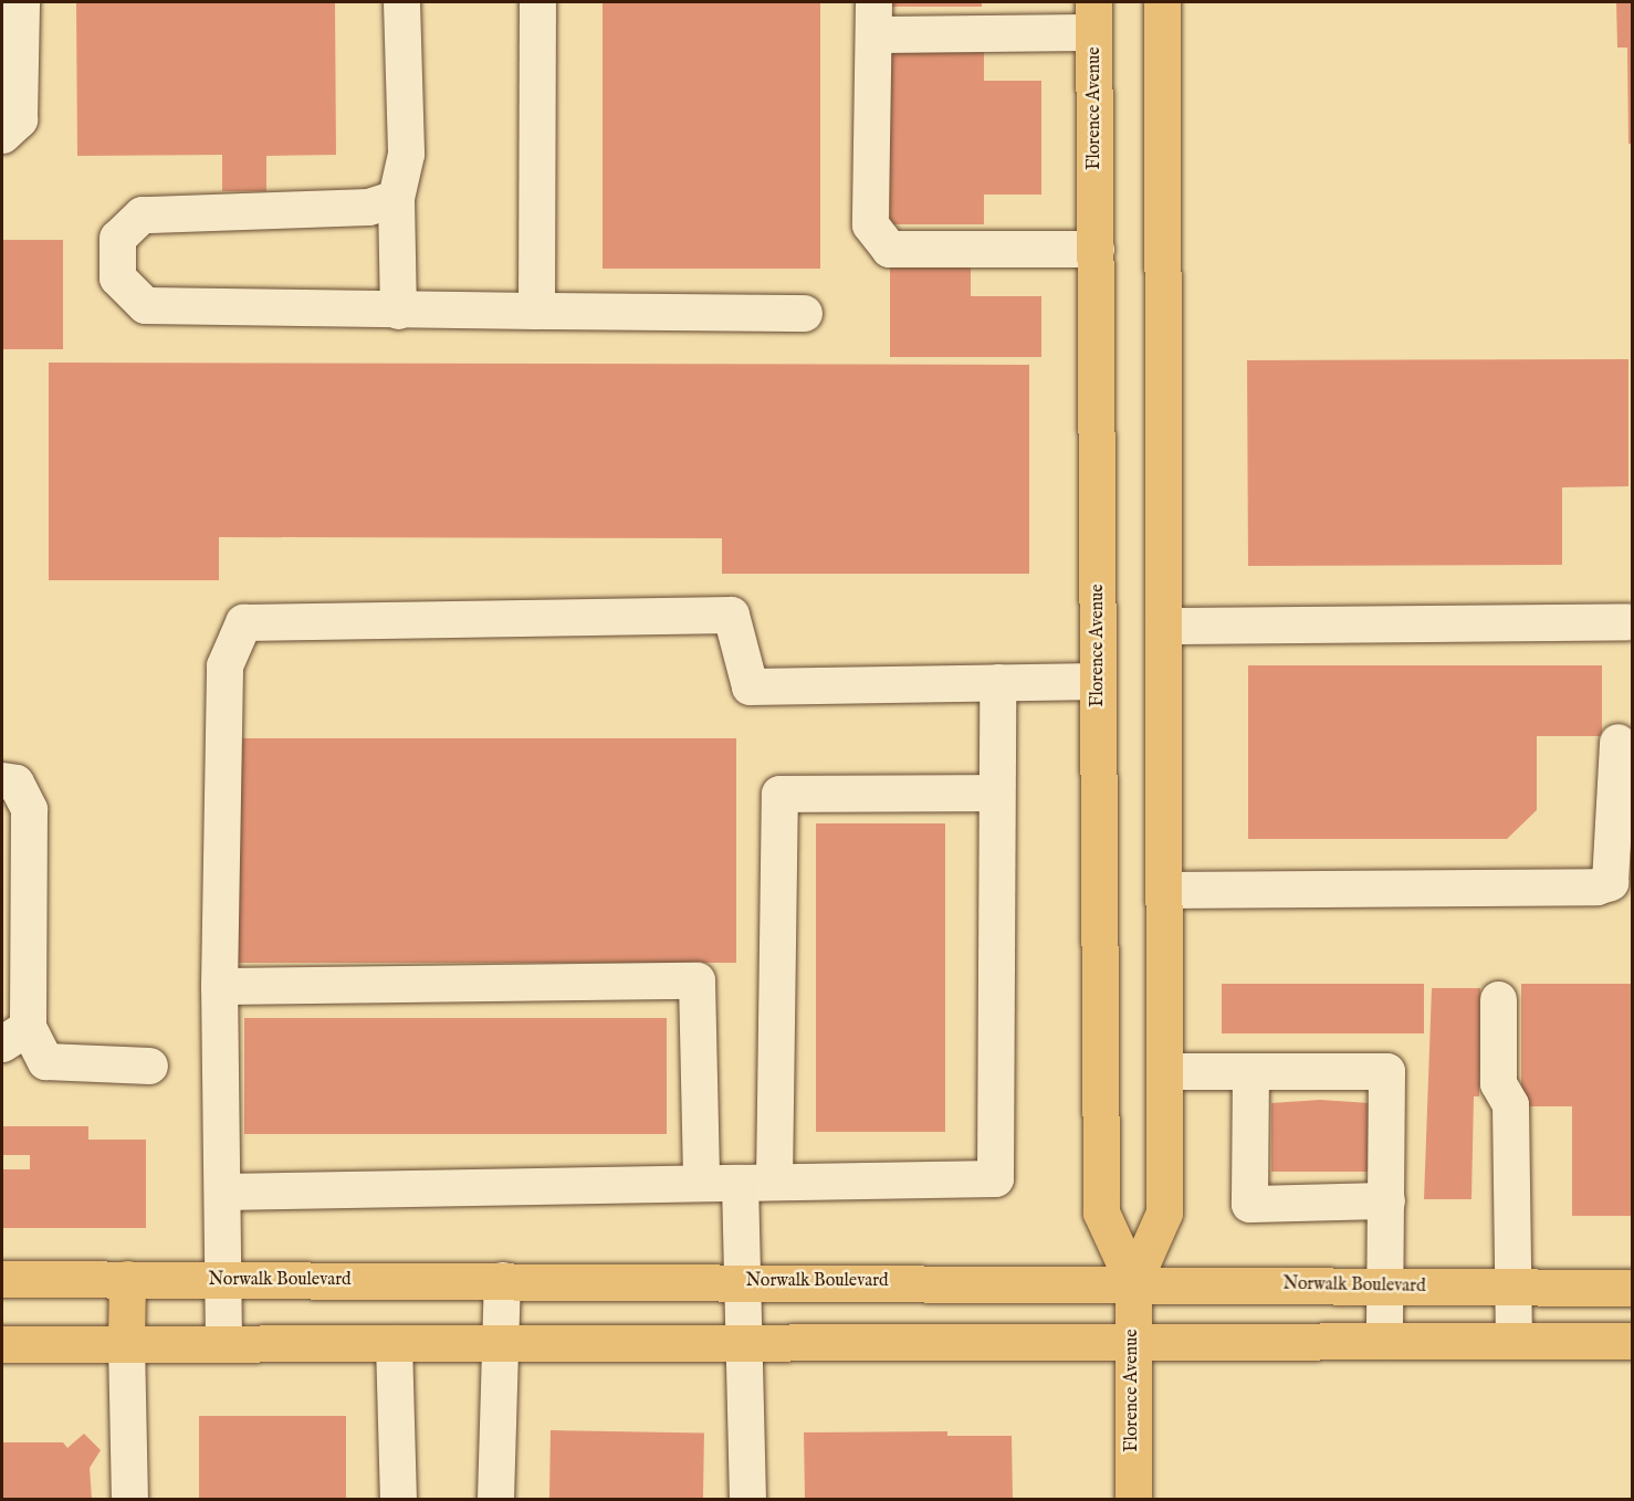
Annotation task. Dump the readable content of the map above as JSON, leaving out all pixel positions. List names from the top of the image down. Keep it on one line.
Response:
{"streets":{"main road":["Florence Avenue","Norwalk Boulevard"]},"crossings":[["Florence Avenue","Norwalk Boulevard"]]}
